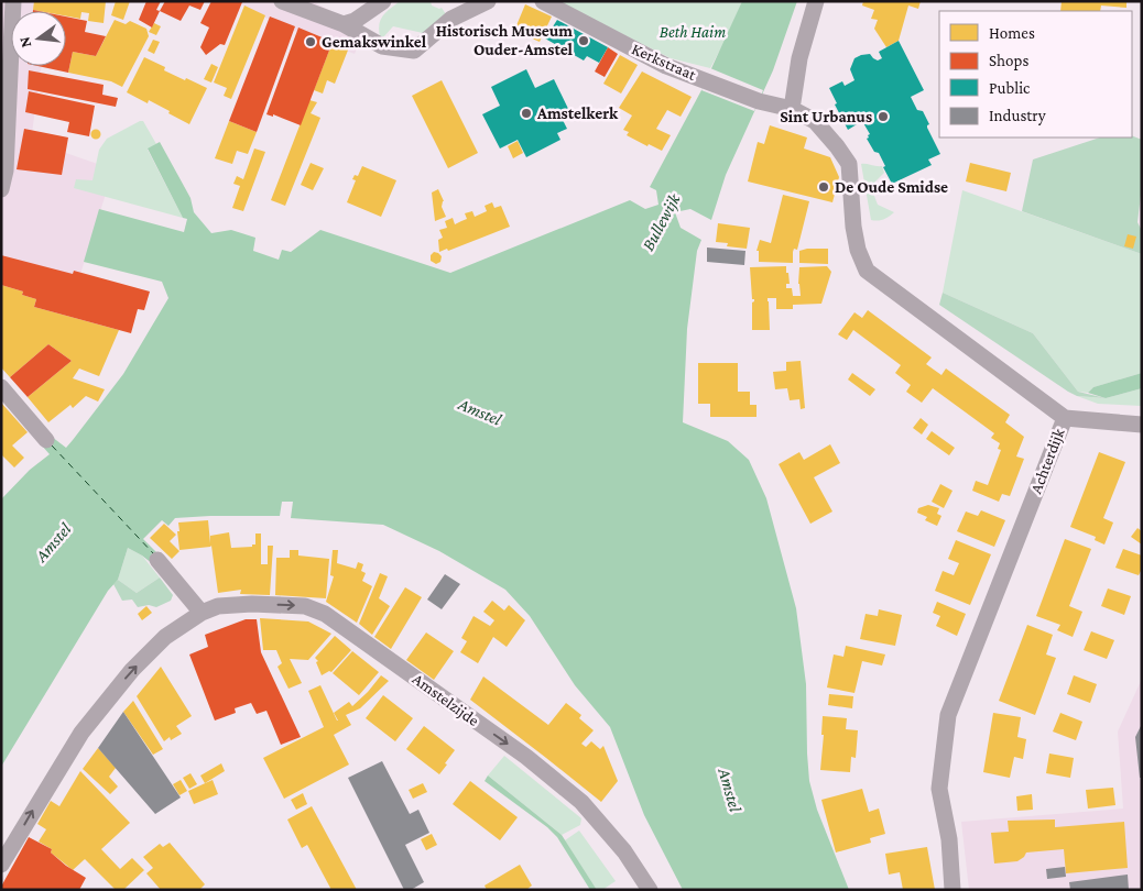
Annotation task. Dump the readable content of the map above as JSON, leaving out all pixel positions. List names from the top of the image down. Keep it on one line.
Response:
{"streets":{"street":["Kerkstraat","Achterdijk","Amstelzijde"]},"crossings":[["Kerkstraat","Achterdijk"]],"water":["Bullewijk","Amstel"],"parks":["Beth Haim"],"places":["Historisch Museum Ouder-Amstel","Gemakswinkel","Amstelkerk","Sint Urbanus","De Oude Smidse"],"legend":["Homes","Shops","Public","Industry"],"north":"left"}
